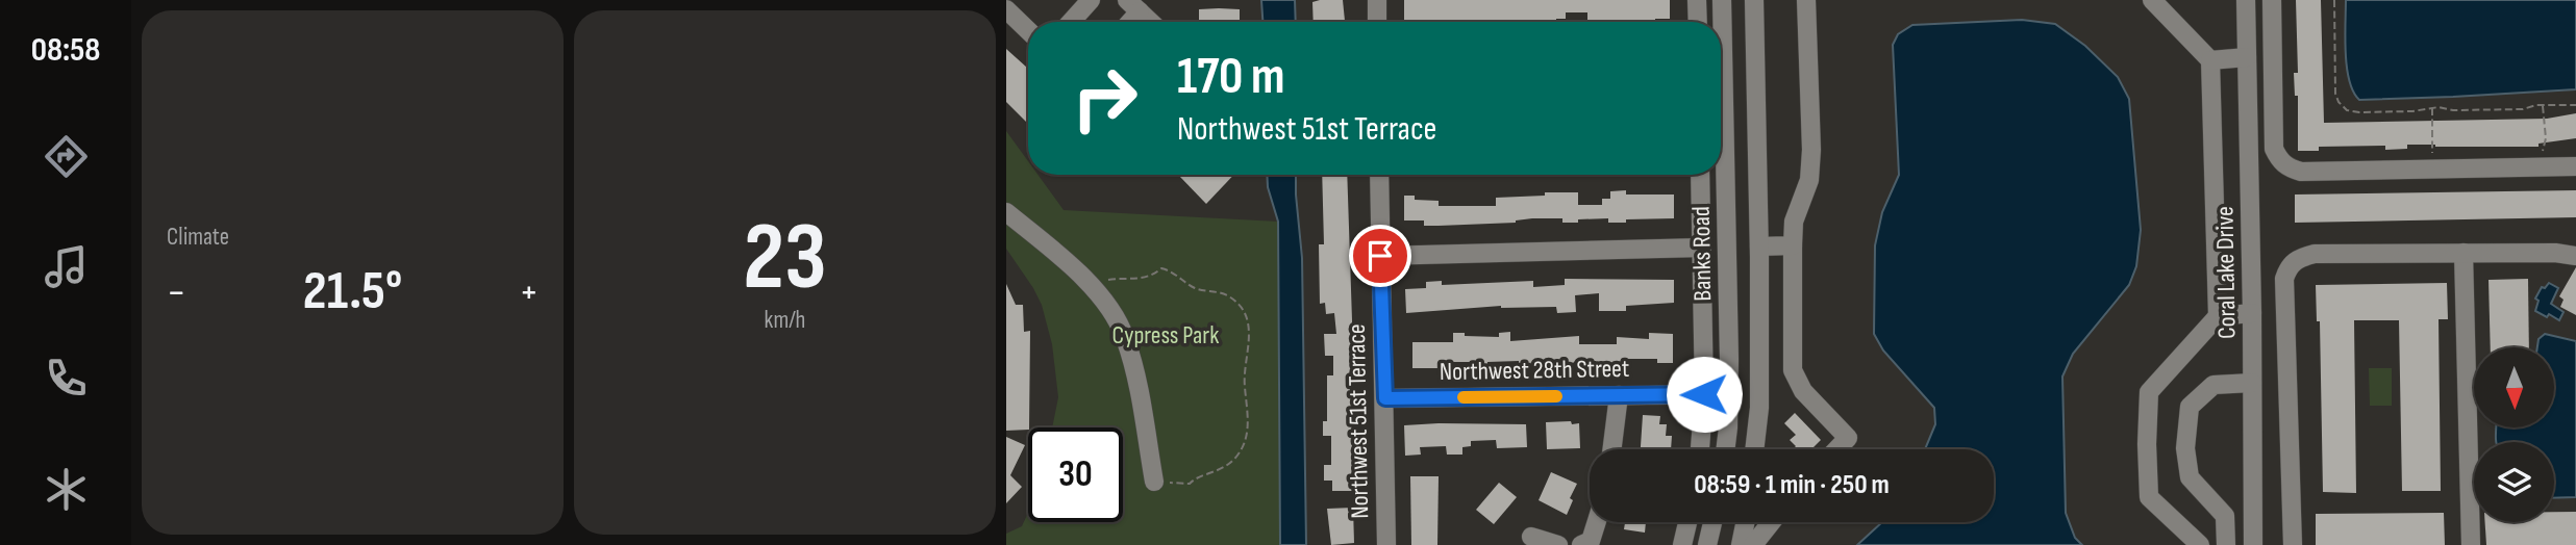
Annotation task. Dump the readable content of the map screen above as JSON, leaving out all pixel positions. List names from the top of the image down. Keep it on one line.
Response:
{"streets":{"street":["Banks Road","Coral Lake Drive","Northwest 28th Street","Northwest 51st Terrace"]},"crossings":[["Banks Road","Northwest 28th Street"],["Northwest 28th Street","Northwest 51st Terrace"]],"parks":["Cypress Park"],"north":"bottom","page":{"tabs":"08:58","tile":["Climate",["23","km/h"]],"turn":["170 m","Northwest 51st Terrace"],"heat":["−","21.5°","+"],"limit":"30","trip":"08:59 · 1 min · 250 m"}}
